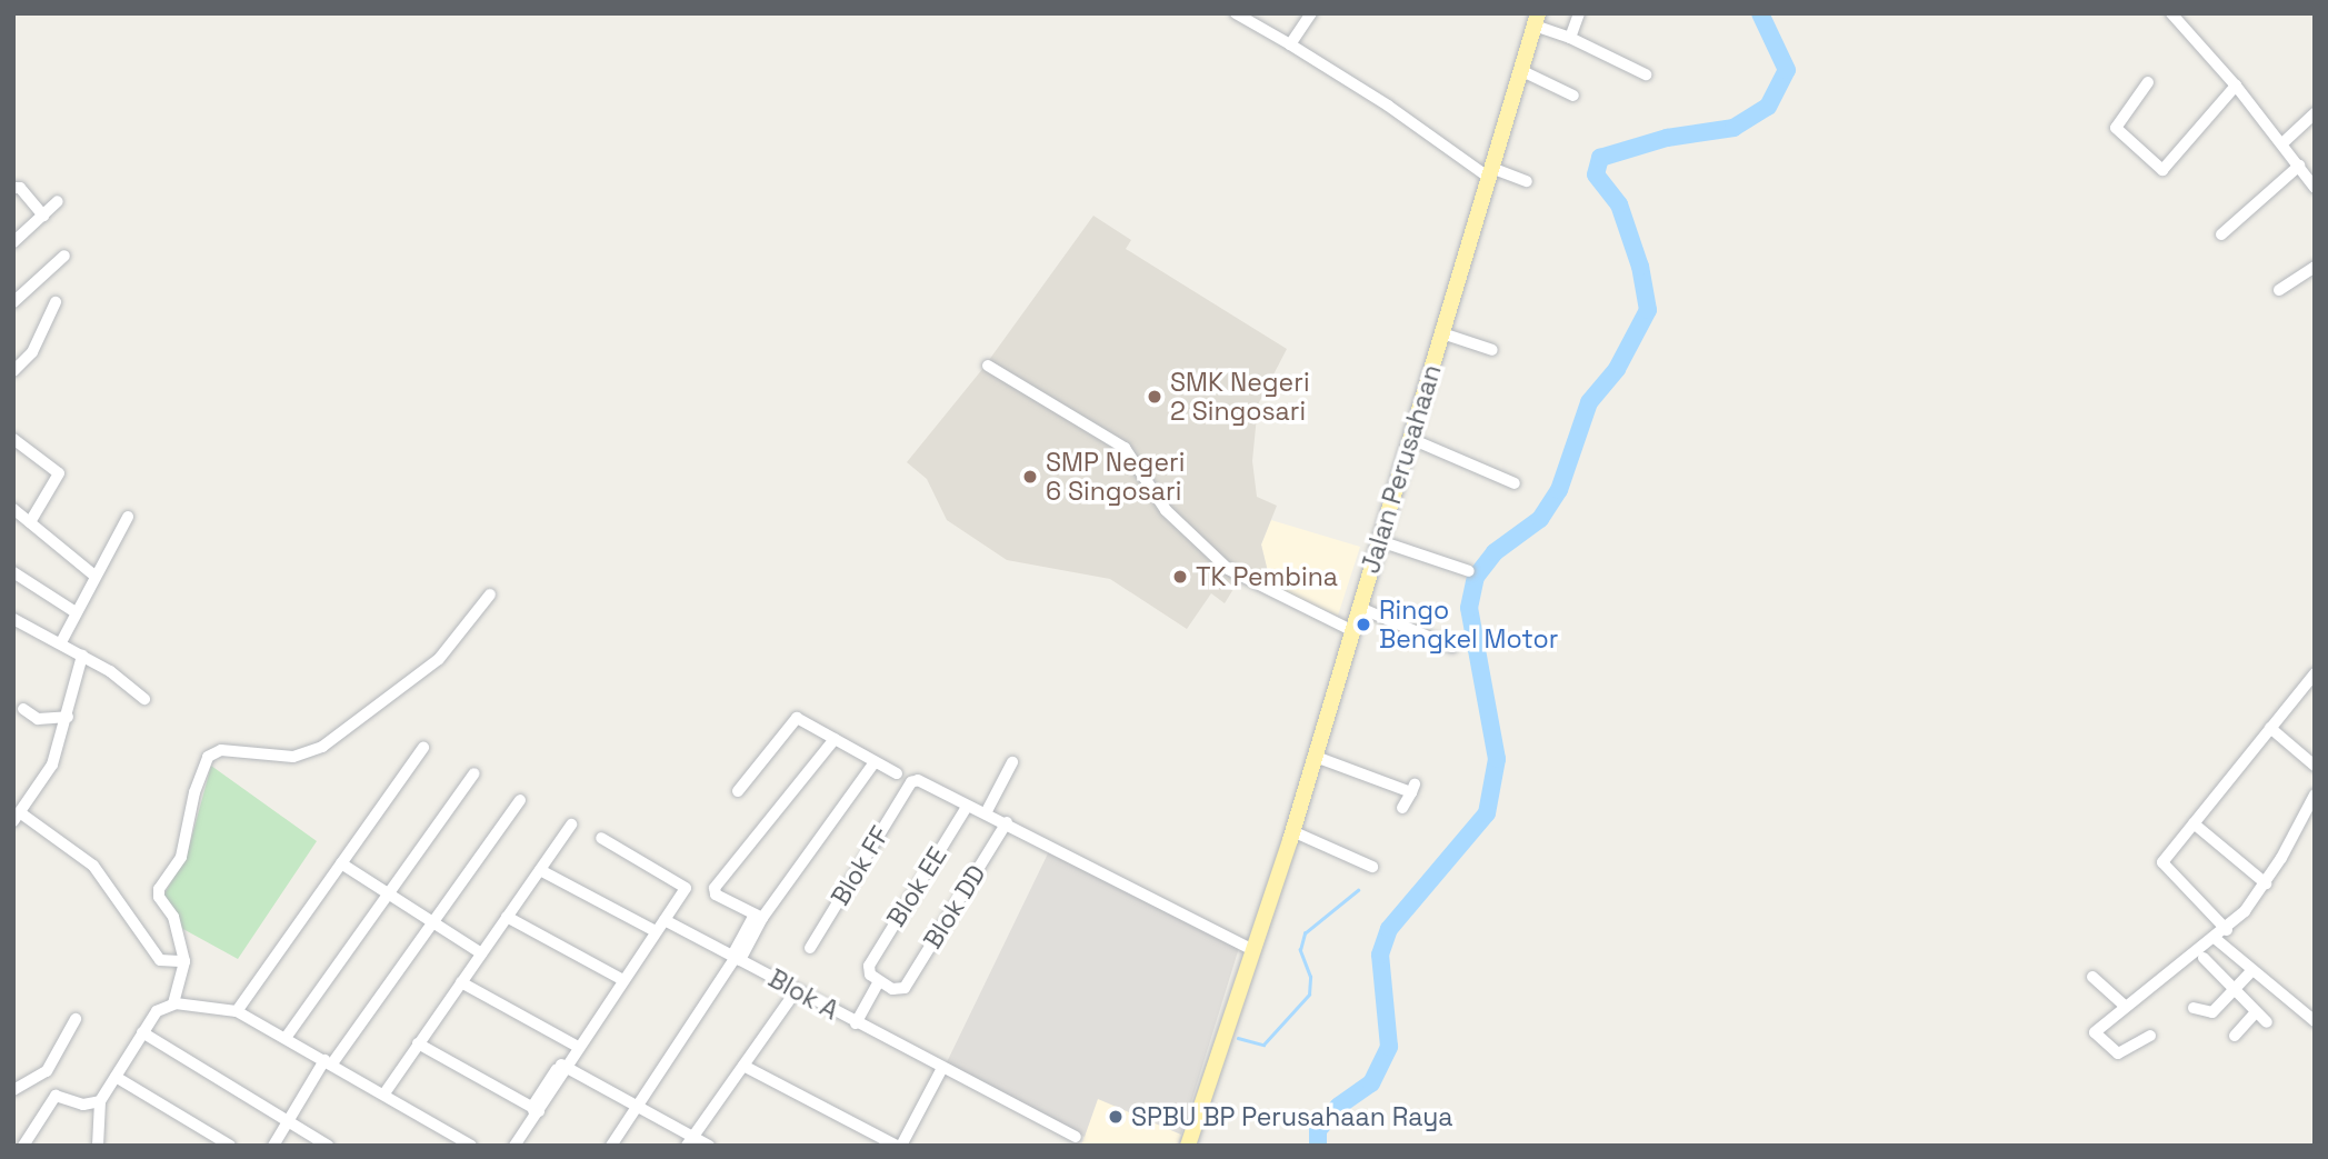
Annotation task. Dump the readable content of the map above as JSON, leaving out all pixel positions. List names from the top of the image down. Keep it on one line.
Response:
{"streets":{"main road":["Jalan Perusahaan"],"street":["Blok FF","Blok EE","Blok DD","Blok A"]},"crossings":[["Blok FF","Blok EE"],["Blok EE","Blok DD"]],"places":["SMK Negeri 2 Singosari","SMP Negeri 6 Singosari","TK Pembina","Ringo Bengkel Motor","SPBU BP Perusahaan Raya"]}
